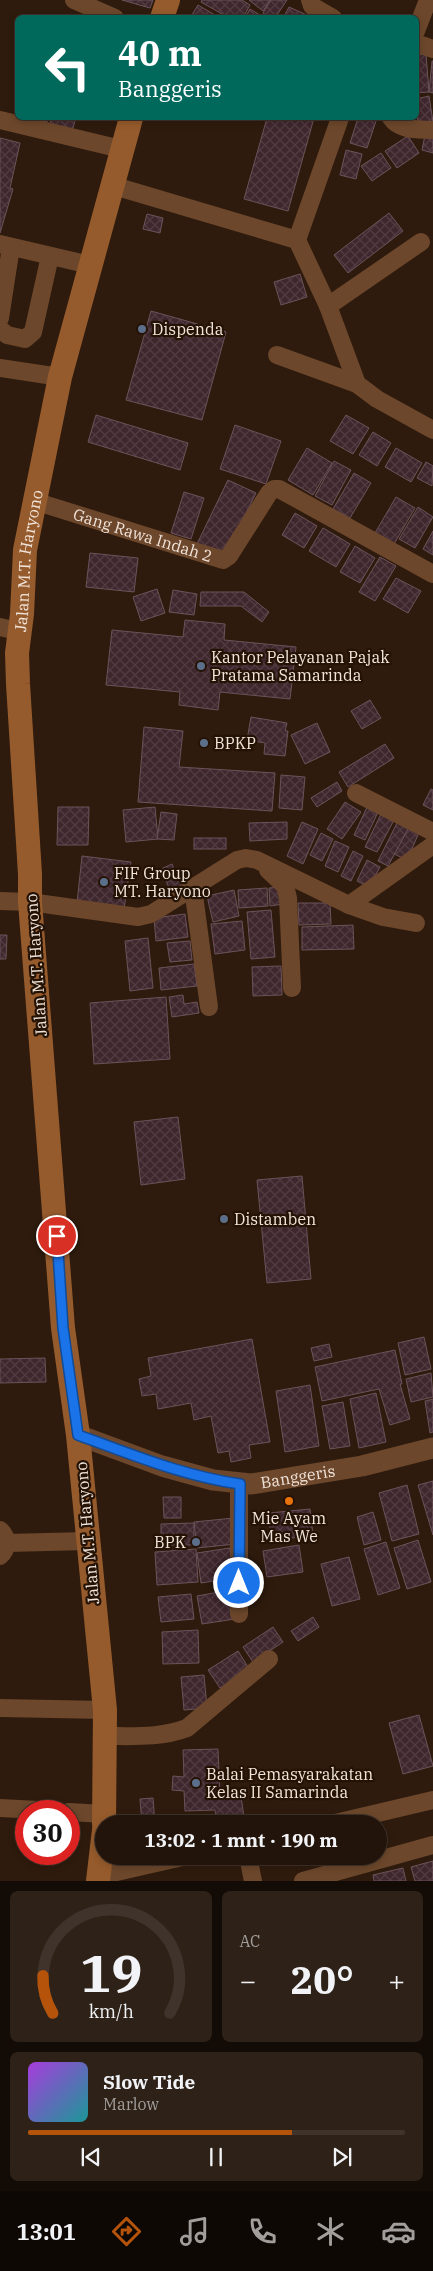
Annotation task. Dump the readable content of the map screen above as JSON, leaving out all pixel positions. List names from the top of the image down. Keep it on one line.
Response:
{"streets":{"main road":["Jalan M.T. Haryono"],"street":["Gang Rawa Indah 2","Banggeris"]},"crossings":[["Gang Rawa Indah 2","Jalan M.T. Haryono"],["Jalan M.T. Haryono","Banggeris"]],"places":["Dispenda","Kantor Pelayanan Pajak Pratama Samarinda","BPKP","FIF Group MT. Haryono","Distamben","Mie Ayam Mas We","BPK","Balai Pemasyarakatan Kelas II Samarinda"],"page":{"turn":["40 m","Banggeris"],"limit":"30","trip":"13:02 · 1 mnt · 190 m","tile":"AC","heat":["−","20°","+"],"song":["Slow Tide","Marlow"],"tabs":"13:01","gauge":["19","km/h"]}}
